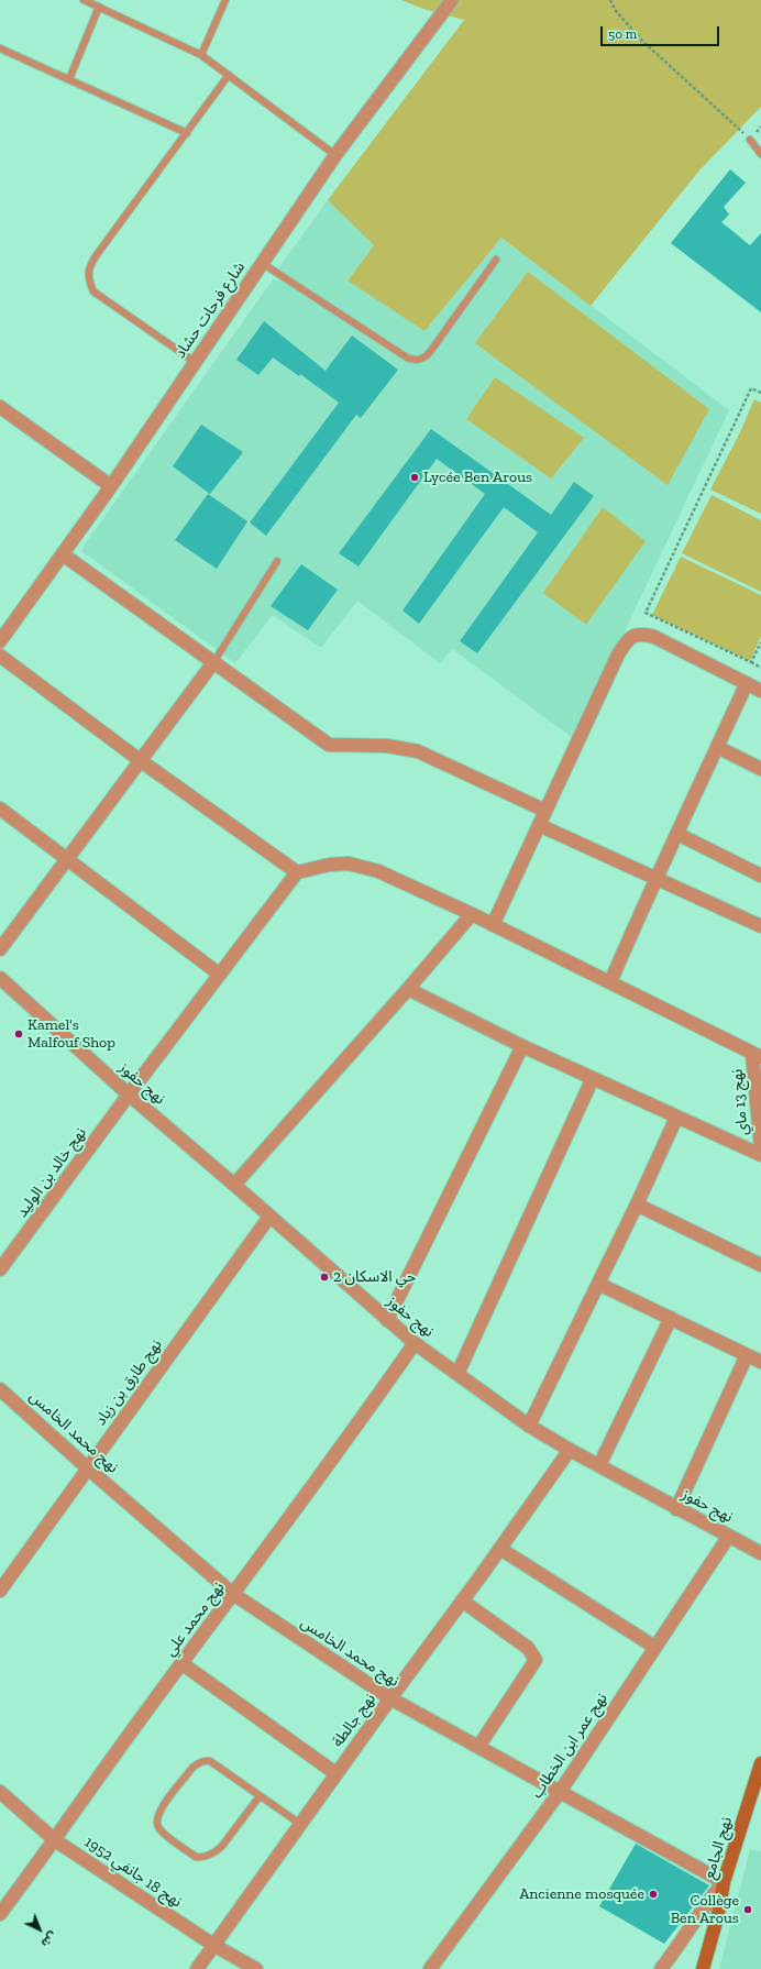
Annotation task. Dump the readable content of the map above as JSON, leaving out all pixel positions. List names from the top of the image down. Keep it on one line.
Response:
{"streets":{"street":["شارع فرحات حشاد","نهج حفوز","نهج 13 ماي","نهج خالد بن الوليد","نهج طارق بن زياد","نهج محمد الخامس","نهج محمد علي","نهج جالطة","نهج عمر ابن الخطاب","نهج الجامع","نهج 18 جانفي 1952"]},"crossings":[["نهج حفوز","نهج خالد بن الوليد"],["نهج حفوز","نهج طارق بن زياد"],["نهج حفوز","نهج محمد علي"],["نهج حفوز","نهج جالطة"],["نهج حفوز","نهج عمر ابن الخطاب"],["نهج طارق بن زياد","نهج محمد الخامس"],["نهج محمد الخامس","نهج محمد علي"],["نهج محمد الخامس","نهج جالطة"],["نهج محمد الخامس","نهج عمر ابن الخطاب"],["نهج محمد الخامس","نهج الجامع"],["نهج محمد علي","نهج 18 جانفي 1952"],["نهج جالطة","نهج 18 جانفي 1952"]],"places":["Lycée Ben Arous","Kamel's Malfouf Shop","حي الاسكان 2","Ancienne mosquée","Collège Ben Arous"],"scale_bar":"50 m","north":"bottom right"}
